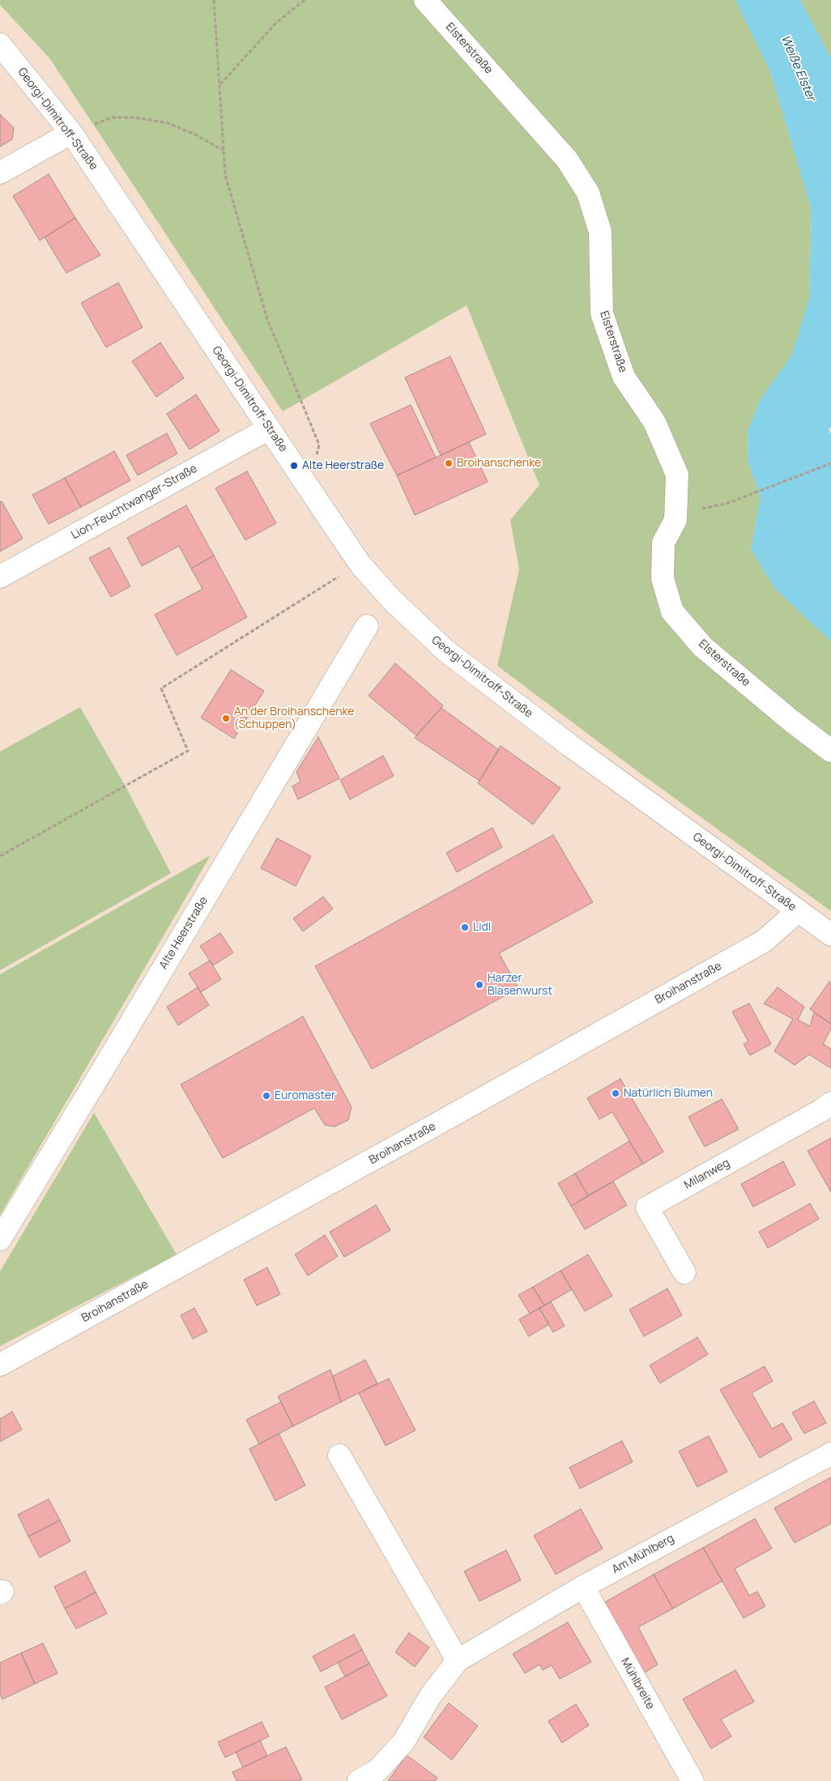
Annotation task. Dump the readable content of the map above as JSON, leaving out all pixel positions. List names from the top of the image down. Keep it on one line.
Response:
{"streets":{"street":["Elsterstraße","Georgi-Dimitroff-Straße","Lion-Feuchtwanger-Straße","Alte Heerstraße","Broihanstraße","Milanweg","Am Mühlberg","Mühlbreite"]},"crossings":[["Georgi-Dimitroff-Straße","Lion-Feuchtwanger-Straße"],["Georgi-Dimitroff-Straße","Broihanstraße"],["Am Mühlberg","Mühlbreite"]],"water":["Weiße Elster"],"places":["Broihanschenke","Alte Heerstraße","An der Broihanschenke (Schuppen)","Lidl","Harzer Blasenwurst","Natürlich Blumen","Euromaster"]}
